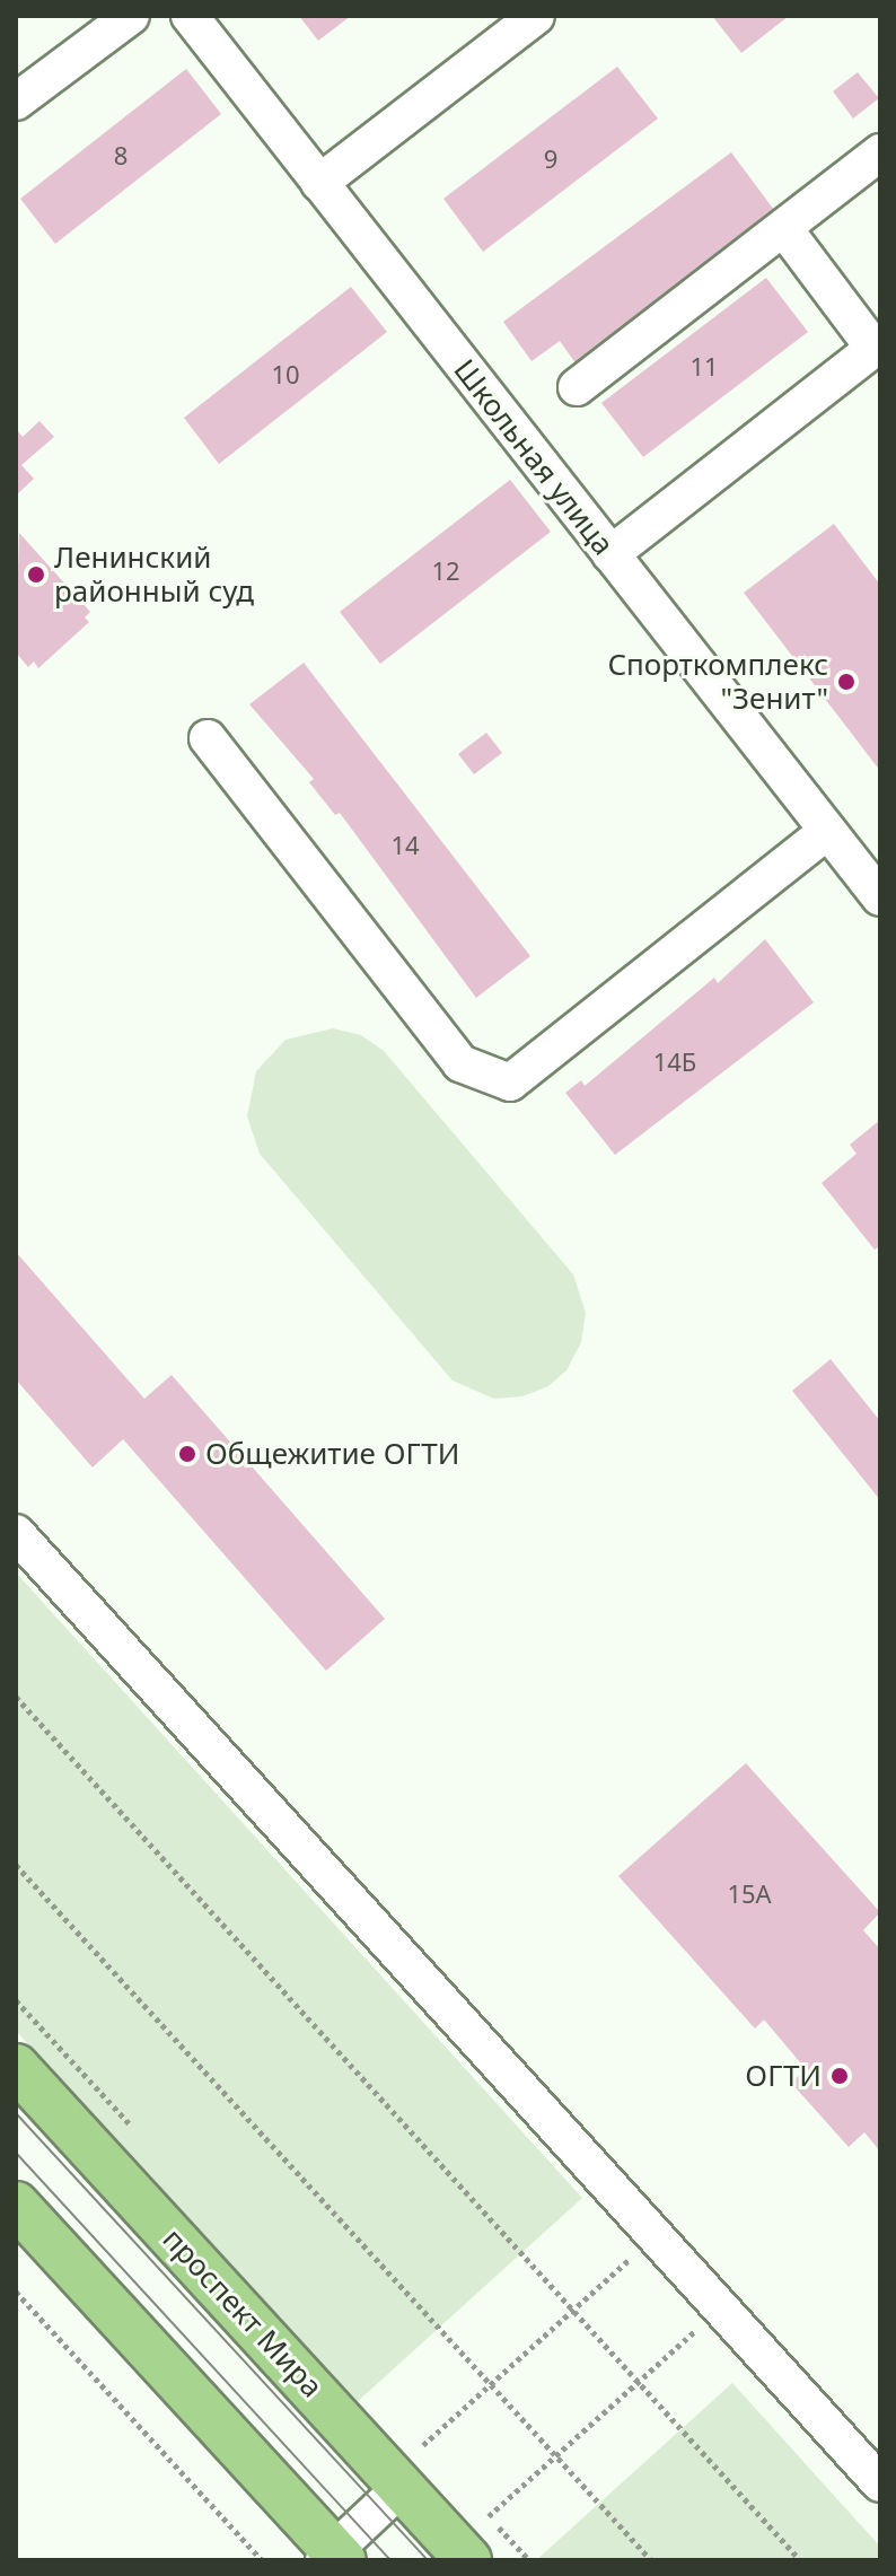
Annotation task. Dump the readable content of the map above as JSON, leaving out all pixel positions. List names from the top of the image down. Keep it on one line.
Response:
{"streets":{"main road":["проспект Мира"],"street":["Школьная улица"]},"places":["Ленинский районный суд","Спорткомплекс \"Зенит\"","Общежитие ОГТИ","ОГТИ"],"house_numbers":["8","9","11","10","12","14","14Б","15А"]}
